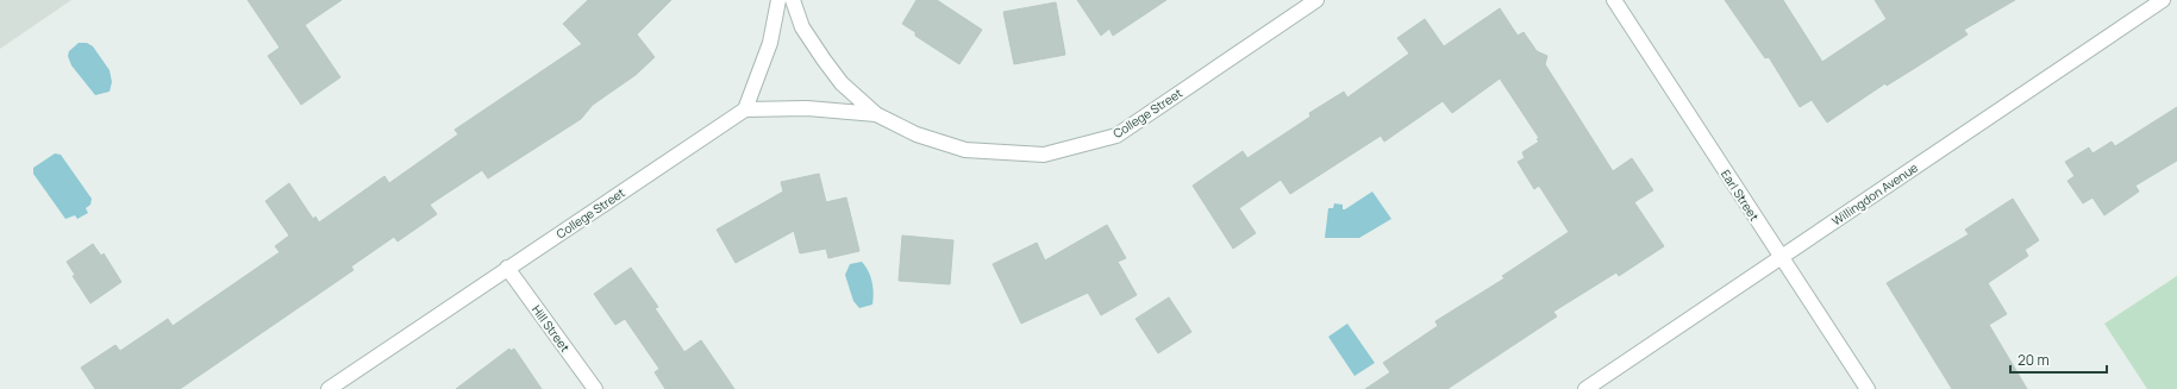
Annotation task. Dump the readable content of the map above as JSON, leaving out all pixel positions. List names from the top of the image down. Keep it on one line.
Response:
{"streets":{"street":["College Street","Willingdon Avenue","Earl Street","Hill Street"]},"crossings":[["College Street","Hill Street"],["Willingdon Avenue","Earl Street"]],"scale_bar":"20 m"}
